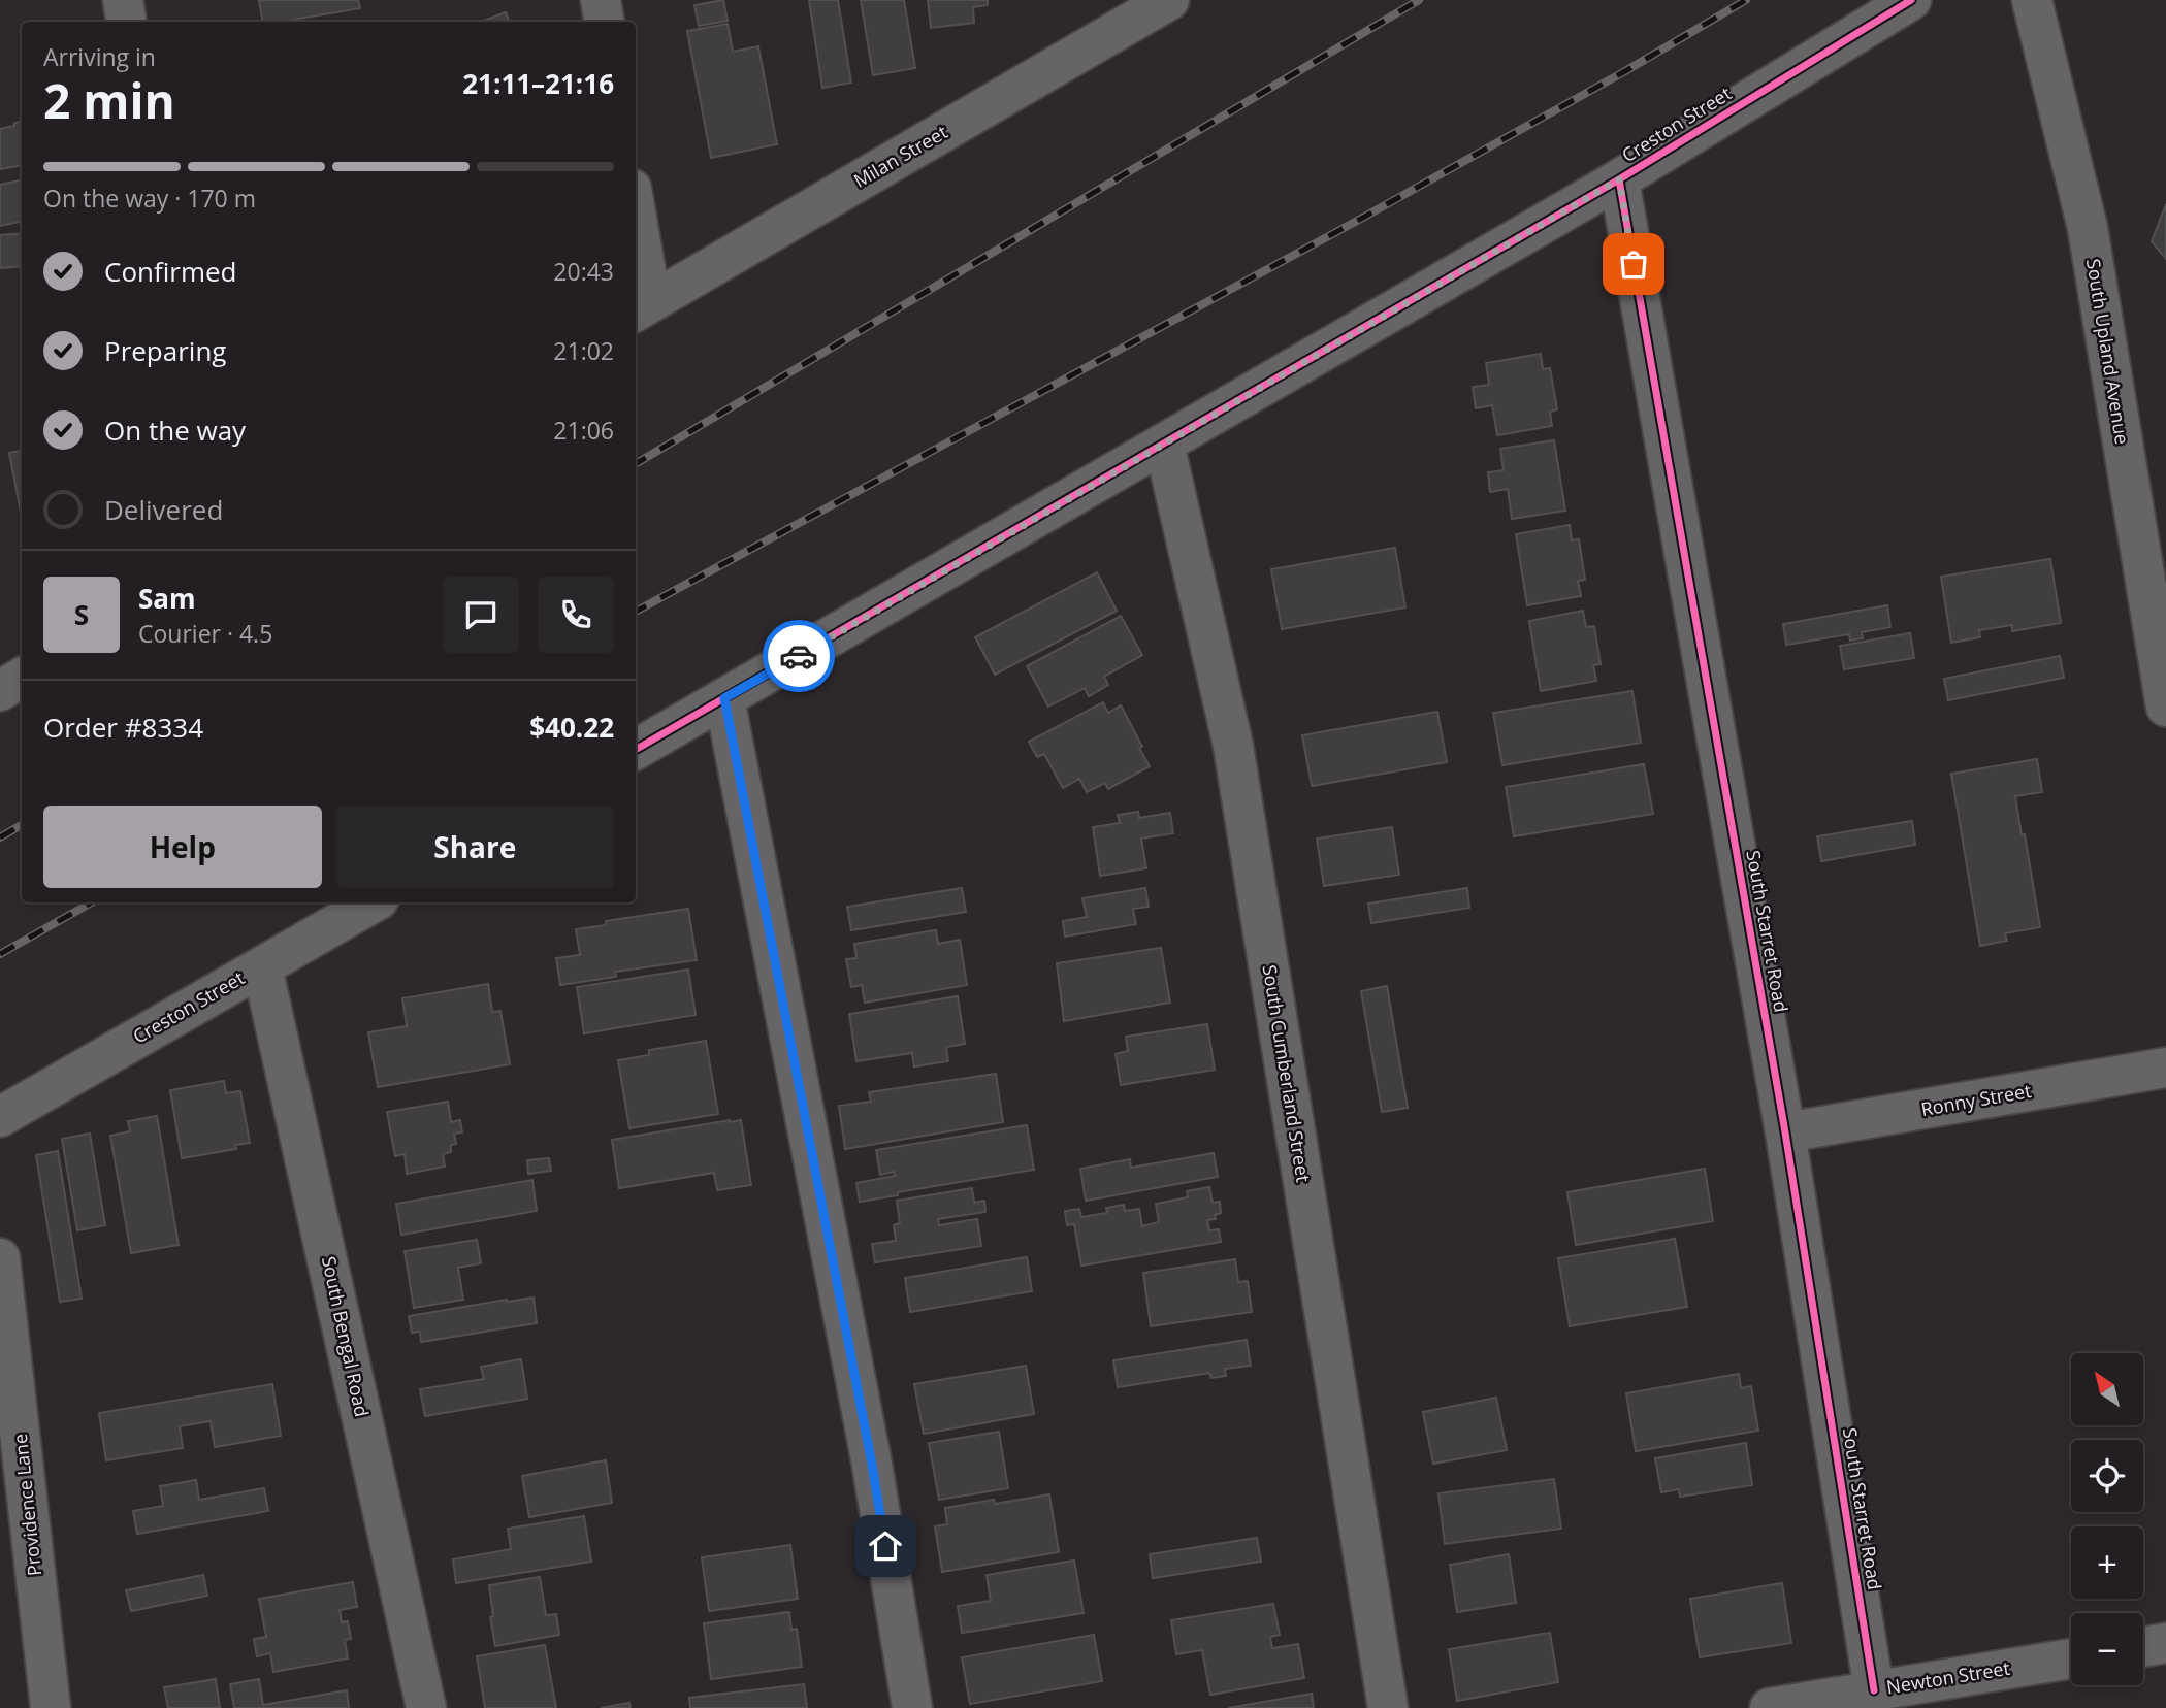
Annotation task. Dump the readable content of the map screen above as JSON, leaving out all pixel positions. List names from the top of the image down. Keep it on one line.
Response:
{"streets":{"street":["Creston Street","Milan Street","South Upland Avenue","South Starret Road","South Cumberland Street","Ronny Street","South Bengal Road","Providence Lane","Newton Street"]},"crossings":[["Creston Street","South Starret Road"],["Creston Street","South Cumberland Street"],["Creston Street","South Bengal Road"],["South Starret Road","Ronny Street"],["South Starret Road","Newton Street"]],"north":"top left","page":{"heading":["2 min","Arriving in","21:11–21:16"],"panel":["Sam","Courier · 4.5","Order #8334","$40.22"],"bar":"On the way · 170 m","list":[["Confirmed","20:43"],["Preparing","21:02"],["On the way","21:06"],"Delivered"],"round":"S","buttons":["Help","Share"],"map_buttons":["+","−"]}}
